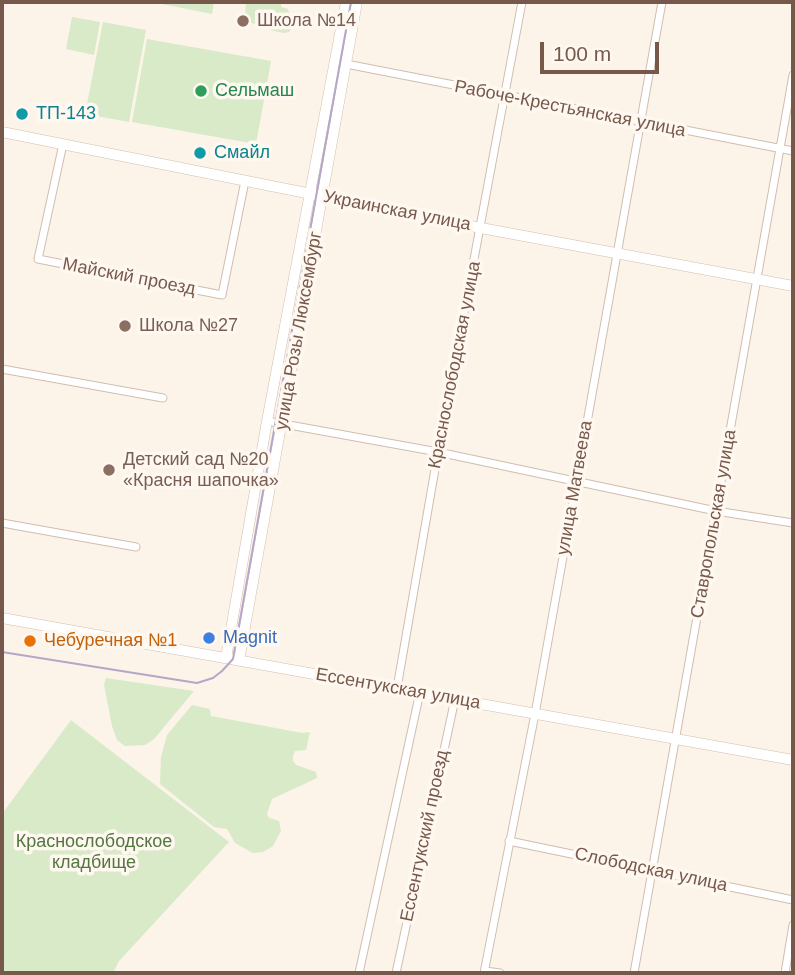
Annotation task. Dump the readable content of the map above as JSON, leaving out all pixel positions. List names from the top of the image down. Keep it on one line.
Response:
{"streets":{"street":["Рабоче-Крестьянская улица","Украинская улица","Майский проезд","улица Розы Люксембург","Краснослободская улица","улица Матвеева","Ставропольская улица","Ессентукская улица","Ессентукский проезд","Слободская улица"]},"crossings":[["Рабоче-Крестьянская улица","улица Розы Люксембург"],["Рабоче-Крестьянская улица","Краснослободская улица"],["Рабоче-Крестьянская улица","улица Матвеева"],["Рабоче-Крестьянская улица","Ставропольская улица"],["Украинская улица","Майский проезд"],["Украинская улица","улица Розы Люксембург"],["Украинская улица","Краснослободская улица"],["Украинская улица","улица Матвеева"],["Украинская улица","Ставропольская улица"],["улица Розы Люксембург","Ессентукская улица"],["Краснослободская улица","Ессентукская улица"],["улица Матвеева","Ессентукская улица"],["улица Матвеева","Слободская улица"],["Ставропольская улица","Ессентукская улица"],["Ставропольская улица","Слободская улица"],["Ессентукская улица","Ессентукский проезд"]],"parks":["Краснослободское кладбище"],"places":["Школа №14","Сельмаш","ТП-143","Смайл","Школа №27","Детский сад №20 «Красня шапочка»","Magnit","Чебуречная №1"],"scale_bar":"100 m"}
